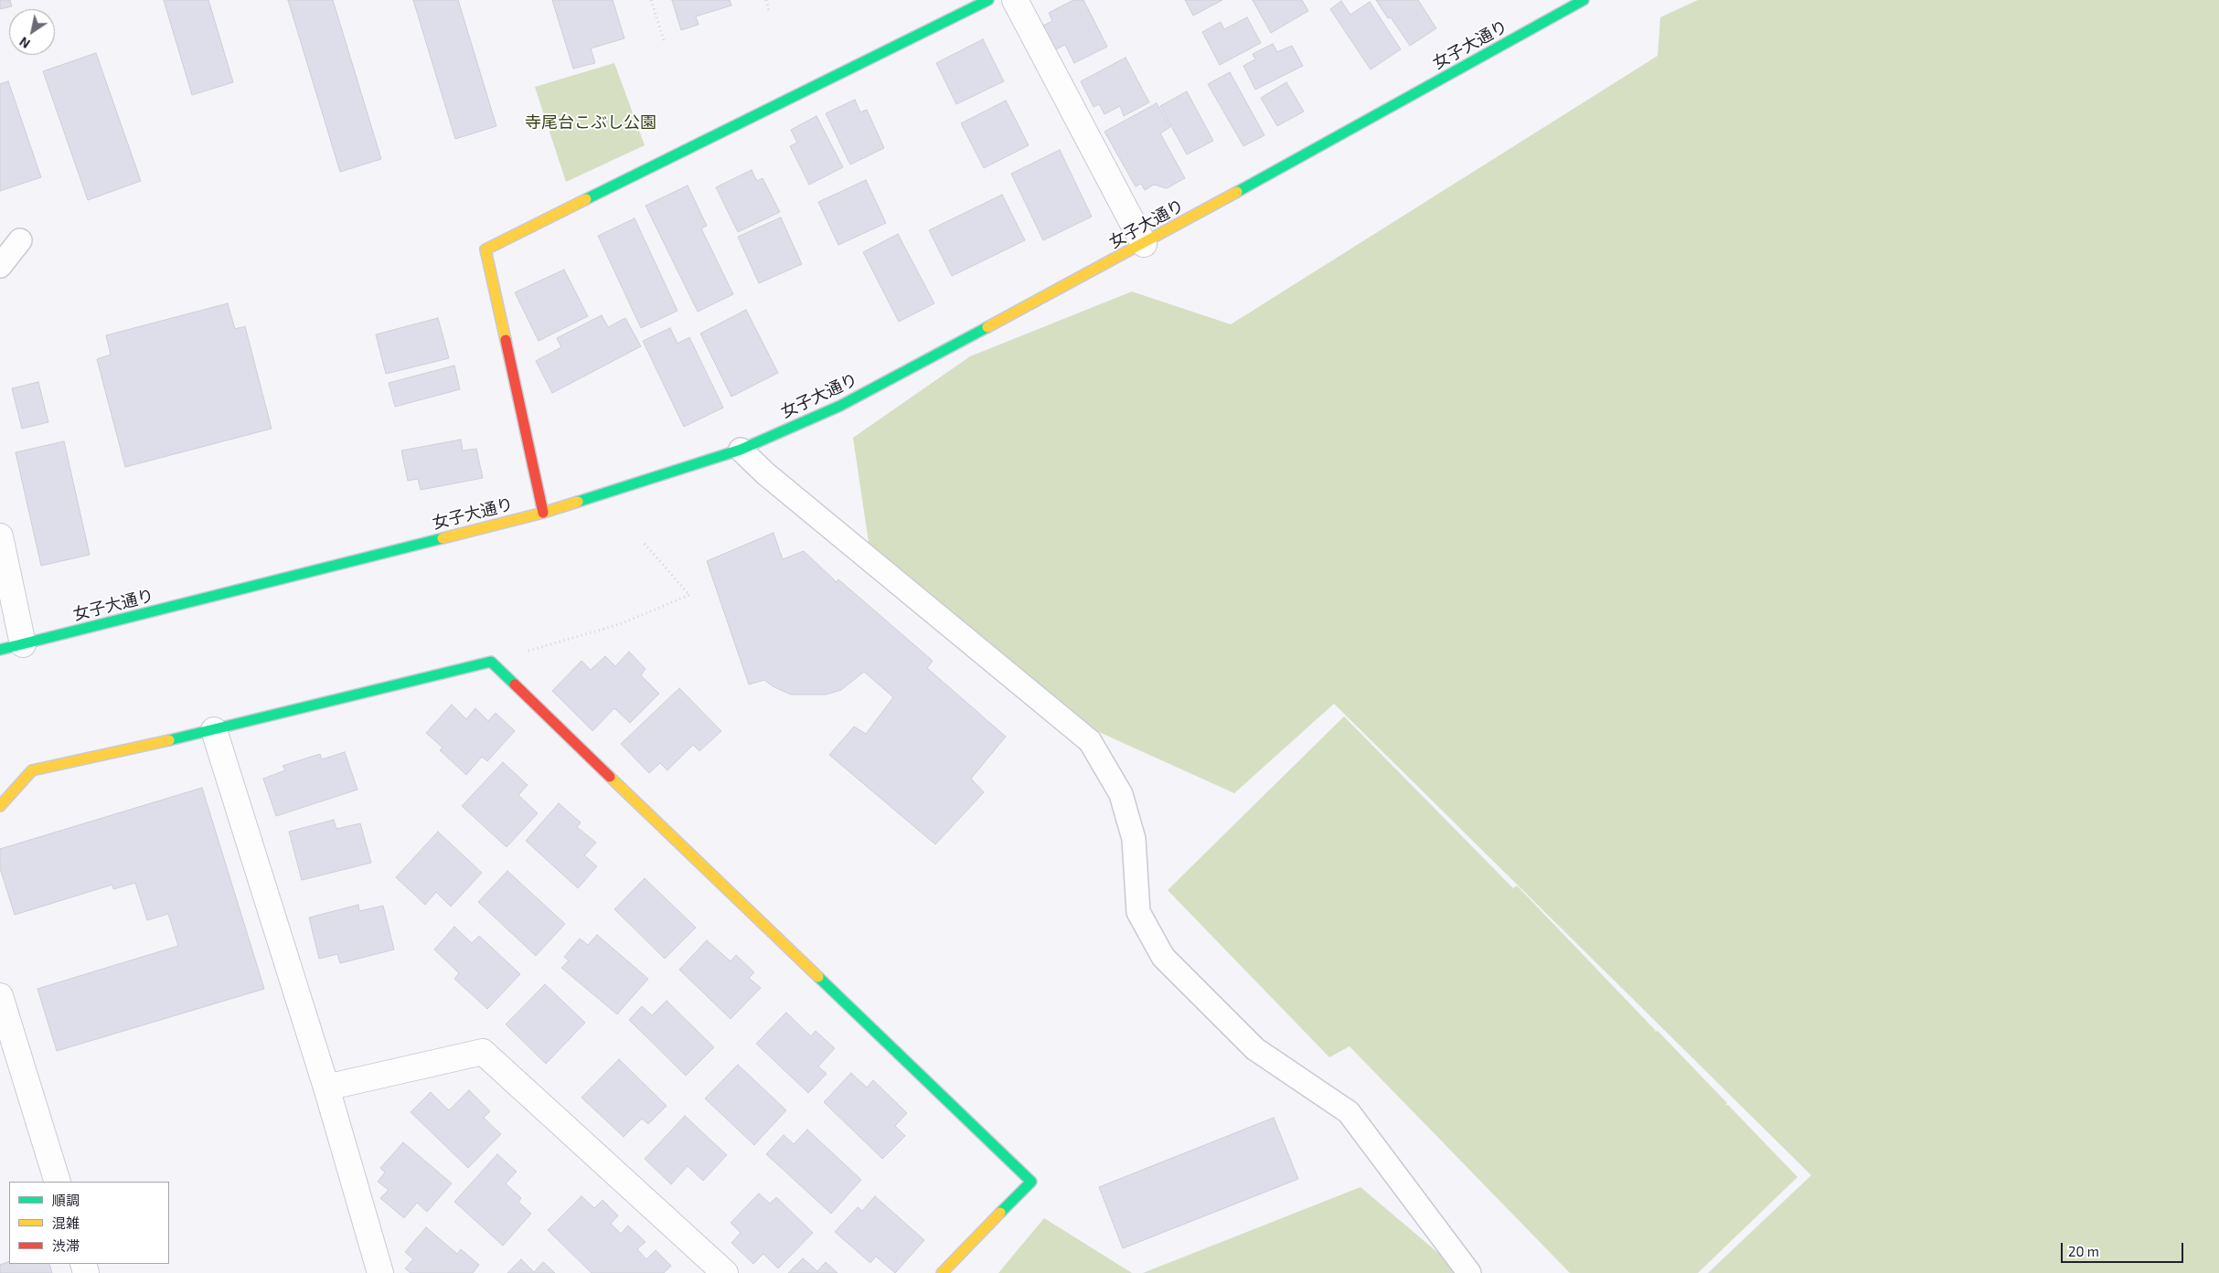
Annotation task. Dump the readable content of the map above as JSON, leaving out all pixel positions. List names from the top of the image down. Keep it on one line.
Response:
{"streets":{"street":["女子大通り"]},"parks":["寺尾台こぶし公園"],"legend":["順調","混雑","渋滞"],"scale_bar":"20 m","north":"bottom left"}
